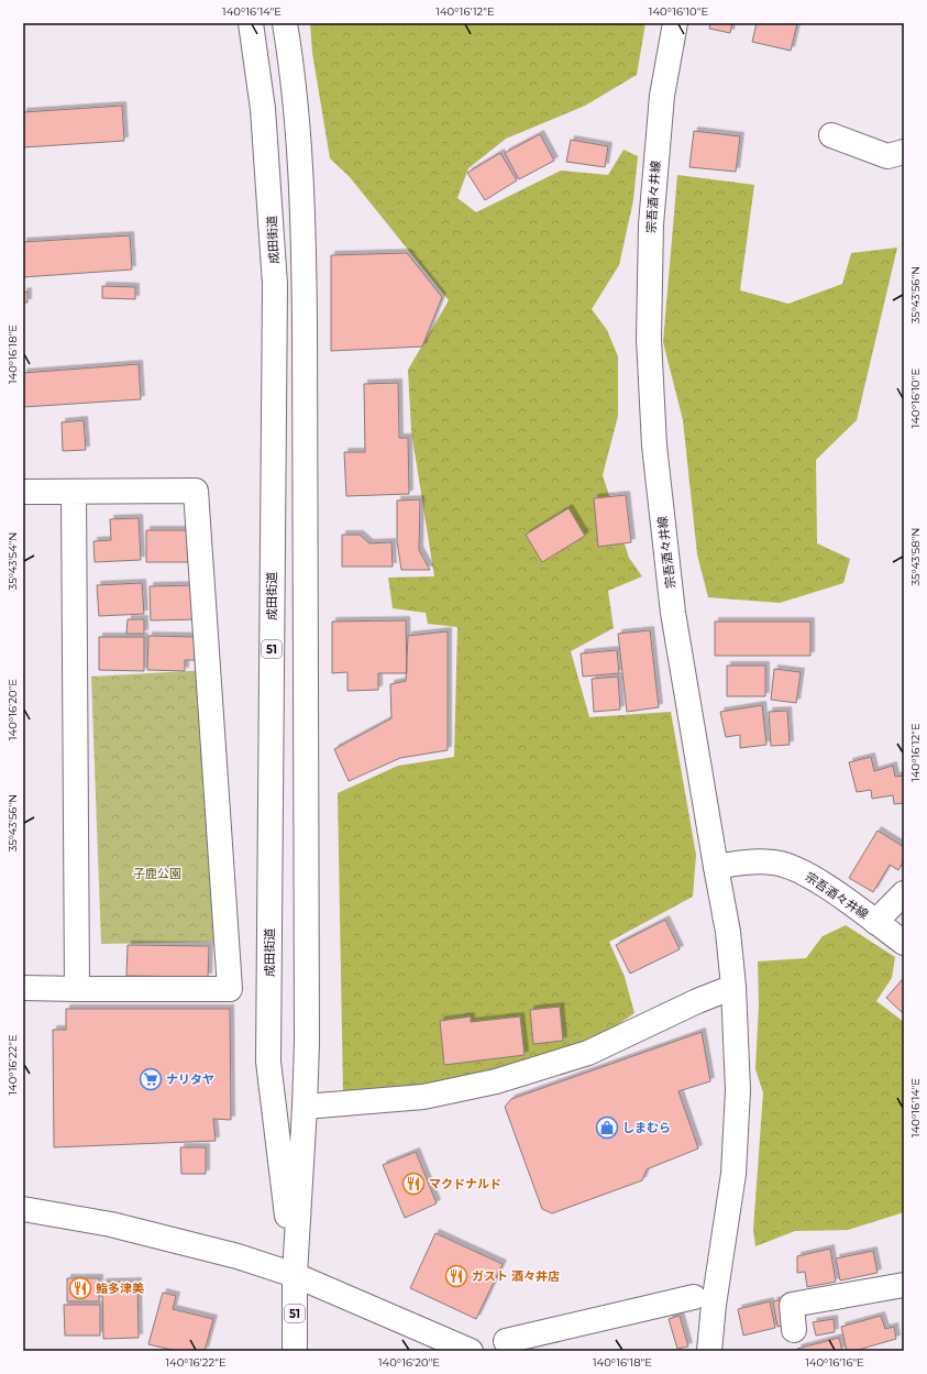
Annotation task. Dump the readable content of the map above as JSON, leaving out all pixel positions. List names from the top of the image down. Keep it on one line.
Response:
{"streets":{"main road":["宗吾酒々井線","成田街道","51"]},"parks":["子鹿公園"],"places":{"supermarket":["ナリタヤ"],"shop":["しまむら"],"restaurant":["マクドナルド","ガスト 酒々井店","鮨多津美"]},"coordinates":["140°16'14\"E","140°16'12\"E","140°16'10\"E","35°43'56\"N","140°16'18\"E","35°43'58\"N","35°43'54\"N","140°16'20\"E","140°16'22\"E","140°16'16\"E"]}
